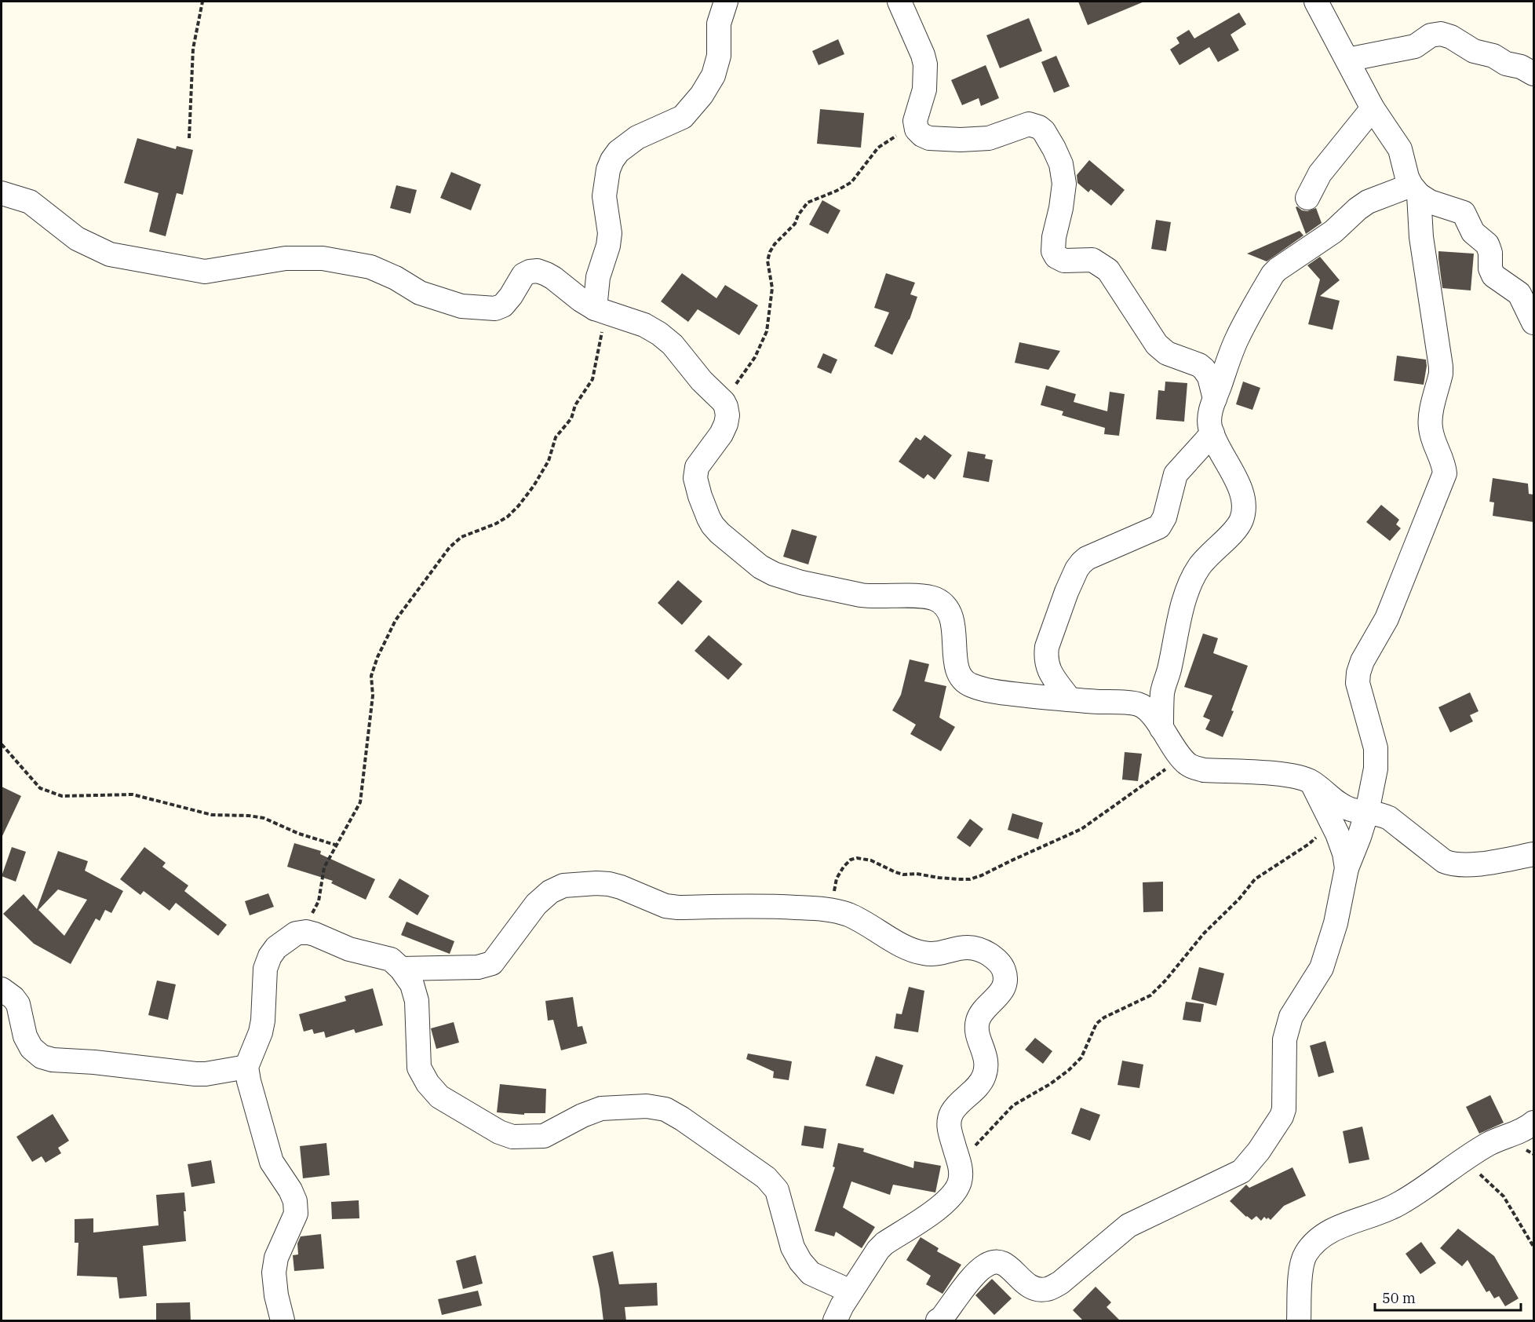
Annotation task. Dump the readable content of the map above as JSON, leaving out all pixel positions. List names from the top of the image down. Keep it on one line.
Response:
{"scale_bar":"50 m"}
